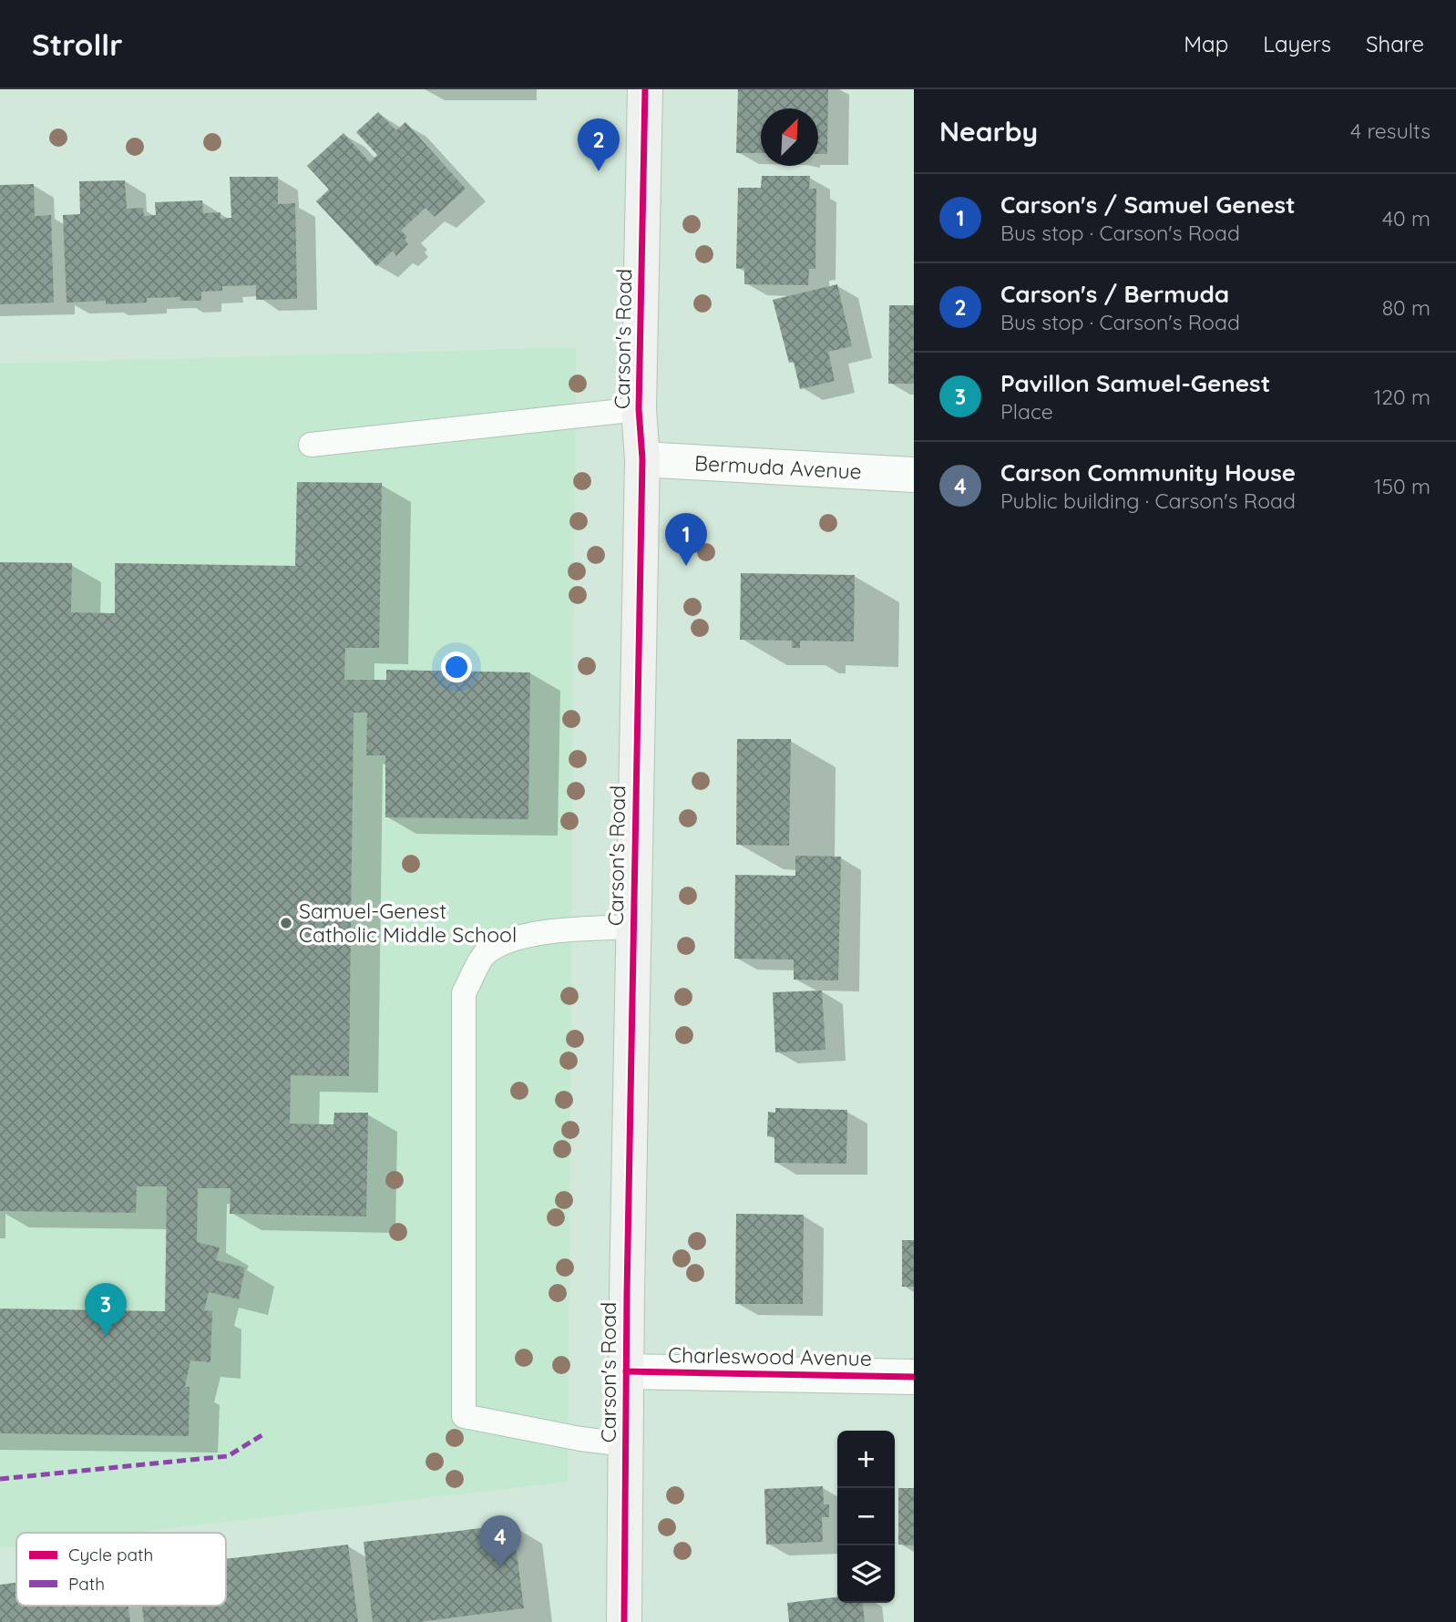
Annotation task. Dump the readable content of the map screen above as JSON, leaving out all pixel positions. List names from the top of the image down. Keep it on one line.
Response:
{"streets":{"street":["Carson's Road","Bermuda Avenue","Charleswood Avenue"]},"crossings":[["Carson's Road","Bermuda Avenue"],["Carson's Road","Charleswood Avenue"]],"places":["Samuel-Genest Catholic Middle School"],"legend":["Cycle path","Path"],"north":"top right","page":{"header":"Strollr","nav":["Map","Layers","Share"],"heading":["Nearby","4 results"],"pins":["2","1","3","4"],"list":[{"mark":"1","name":"Carson's / Samuel Genest","note":"Bus stop · Carson's Road","value":"40 m"},{"mark":"2","name":"Carson's / Bermuda","note":"Bus stop · Carson's Road","value":"80 m"},{"mark":"3","name":"Pavillon Samuel-Genest","note":"Place","value":"120 m"},{"mark":"4","name":"Carson Community House","note":"Public building · Carson's Road","value":"150 m"}],"map_buttons":["+","−"]}}
